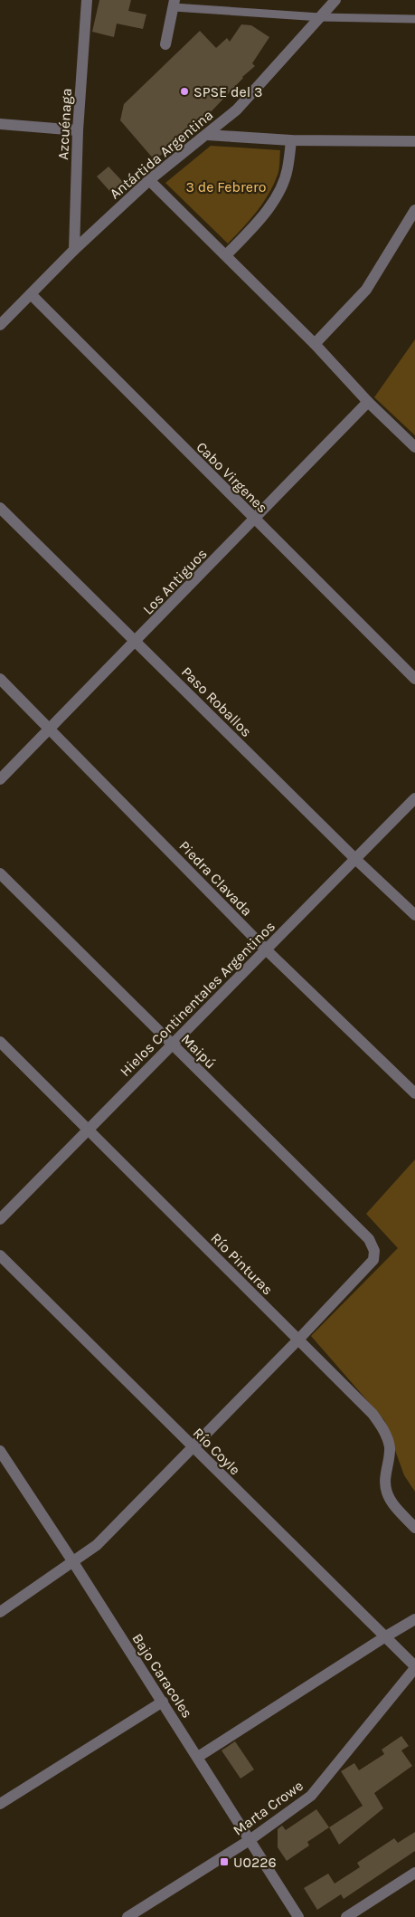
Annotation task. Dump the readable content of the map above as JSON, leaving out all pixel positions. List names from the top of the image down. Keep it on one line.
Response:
{"streets":{"street":["Azcuénaga","Antártida Argentina","Cabo Virgenes","Los Antiguos","Paso Roballos","Piedra Clavada","Hielos Continentales Argentinos","Maipú","Río Pinturas","Río Coyle","Bajo Caracoles","Marta Crowe"]},"crossings":[["Azcuénaga","Antártida Argentina"],["Antártida Argentina","Cabo Virgenes"],["Cabo Virgenes","Los Antiguos"],["Los Antiguos","Paso Roballos"],["Los Antiguos","Piedra Clavada"],["Paso Roballos","Hielos Continentales Argentinos"],["Piedra Clavada","Hielos Continentales Argentinos"],["Hielos Continentales Argentinos","Maipú"],["Hielos Continentales Argentinos","Río Pinturas"],["Maipú","Río Pinturas"],["Río Coyle","Marta Crowe"],["Bajo Caracoles","Marta Crowe"]],"parks":["3 de Febrero"],"places":{"other":["SPSE del 3"],"transit":["U0226"]}}
